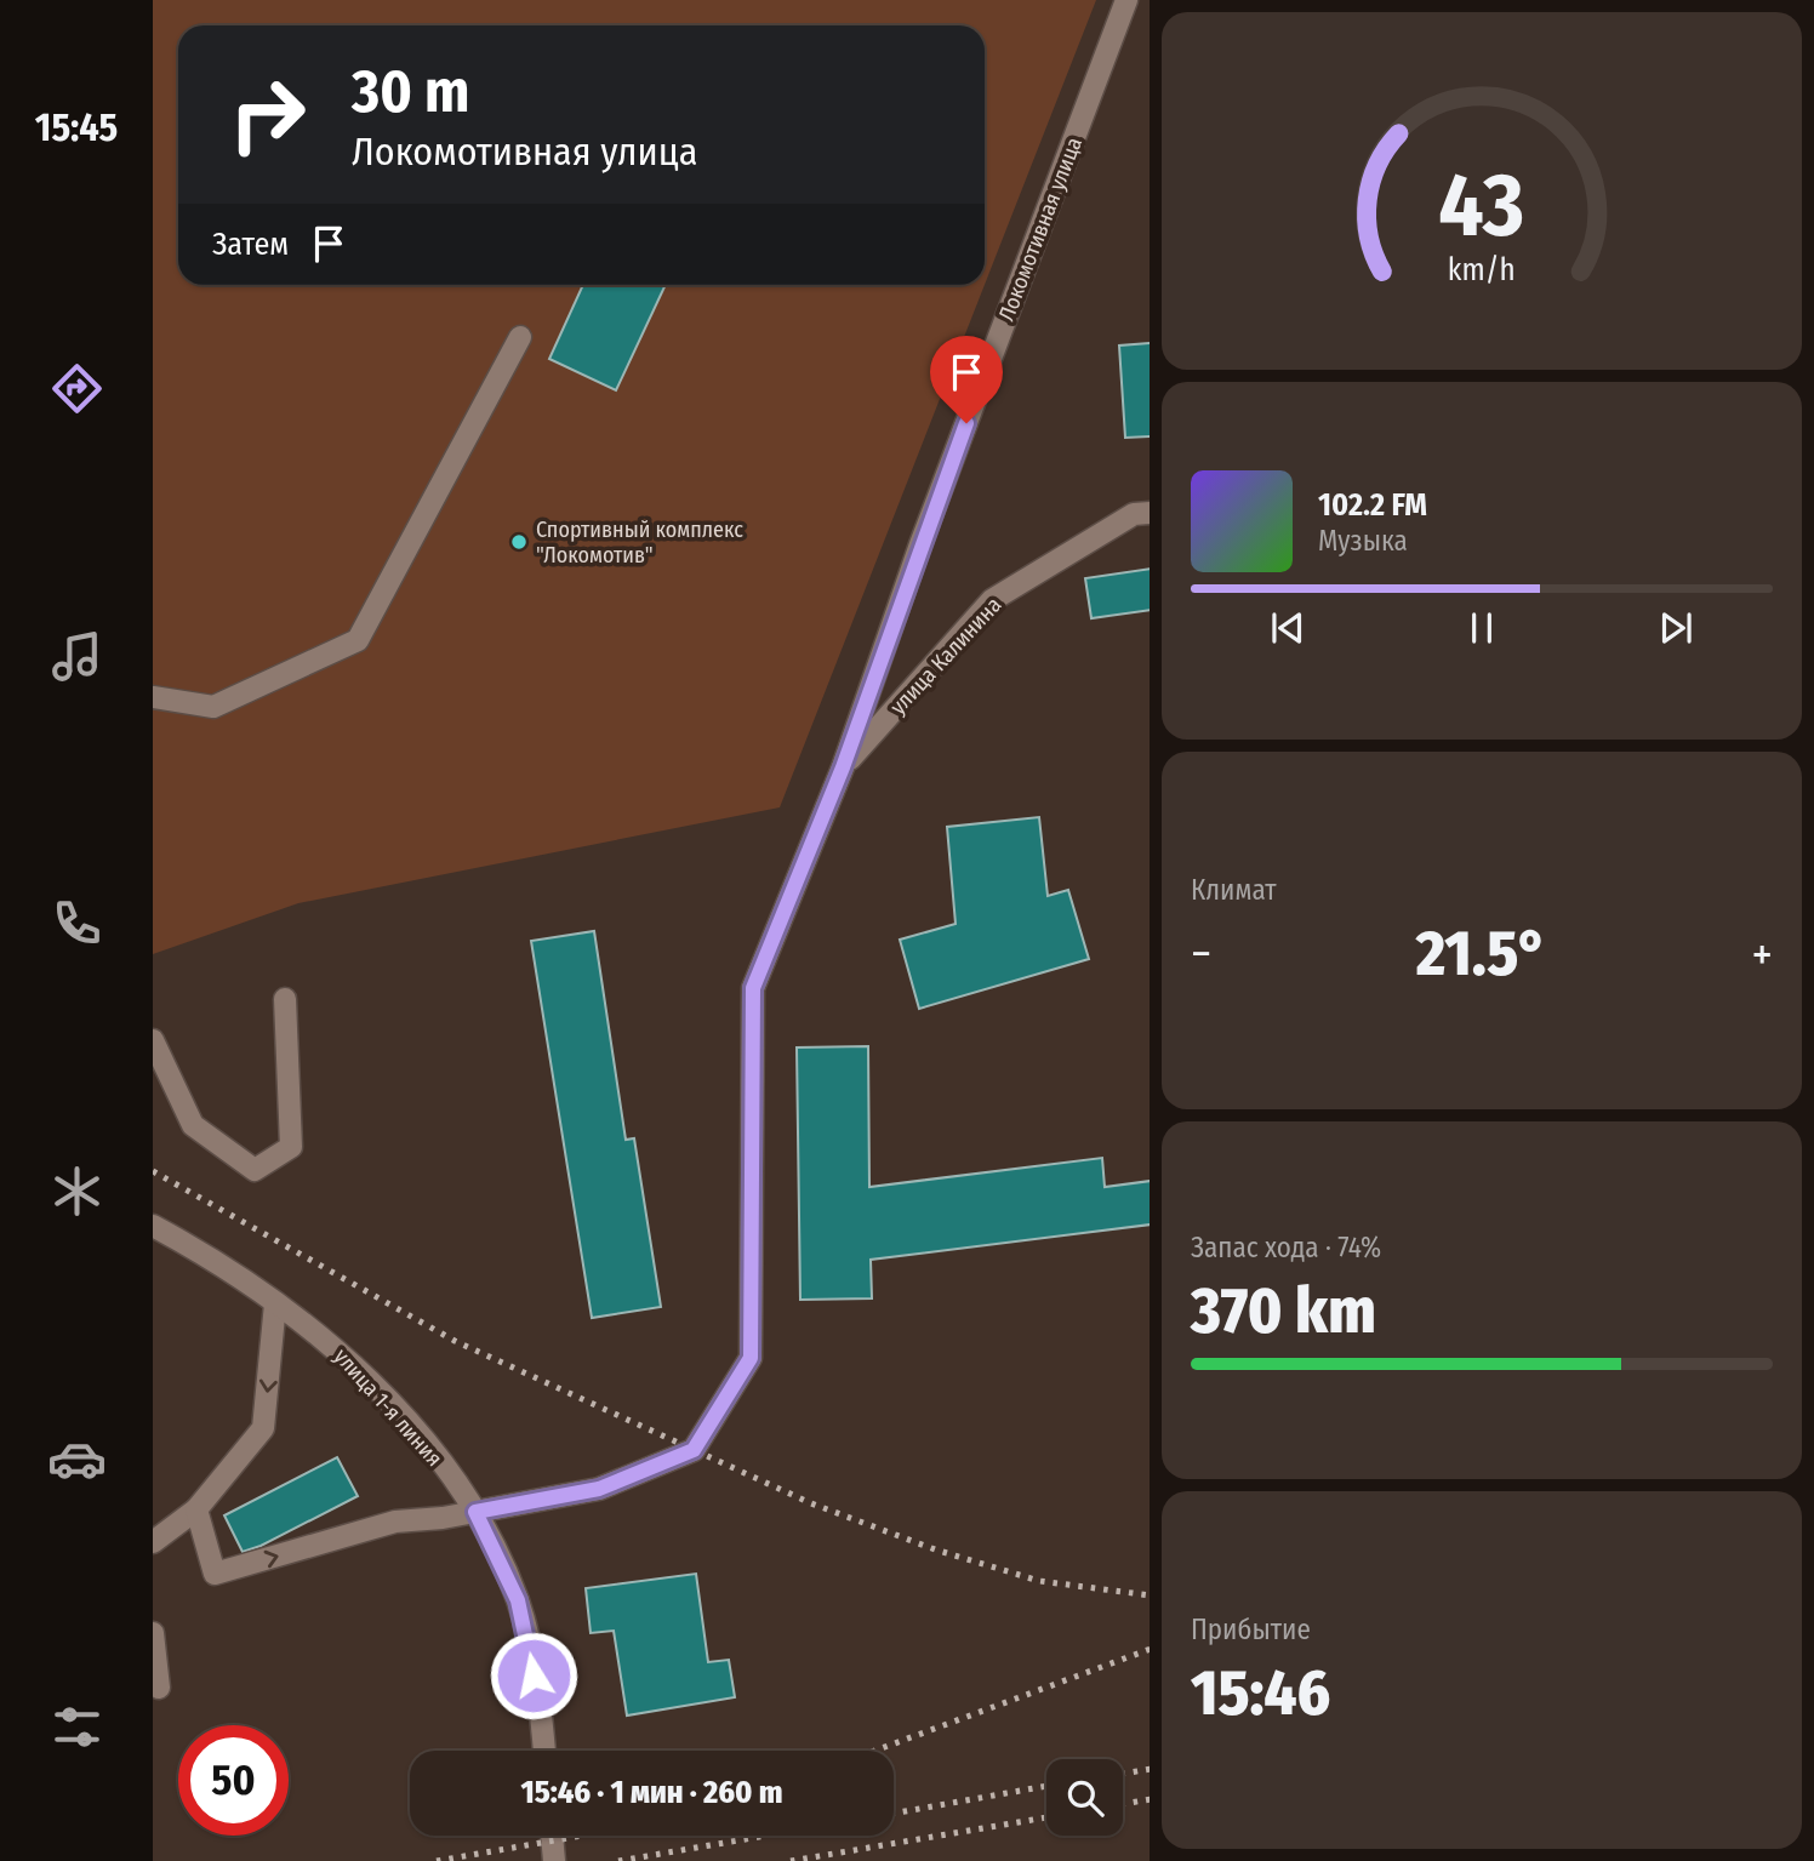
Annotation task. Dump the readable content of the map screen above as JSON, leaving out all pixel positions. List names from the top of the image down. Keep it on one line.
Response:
{"streets":{"street":["Локомотивная улица","улица Калинина","улица 1-я линия"]},"crossings":[["Локомотивная улица","улица Калинина"],["Локомотивная улица","улица 1-я линия"]],"places":["Спортивный комплекс \"Локомотив\""],"page":{"tabs":"15:45","turn":["30 m","Локомотивная улица"],"then":"Затем","song":["102.2 FM","Музыка"],"tile":["Климат",["Запас хода · 74%","370 km"],["Прибытие","15:46"]],"heat":["−","21.5°","+"],"limit":"50","trip":"15:46 · 1 мин · 260 m","gauge":["43","km/h"]}}
